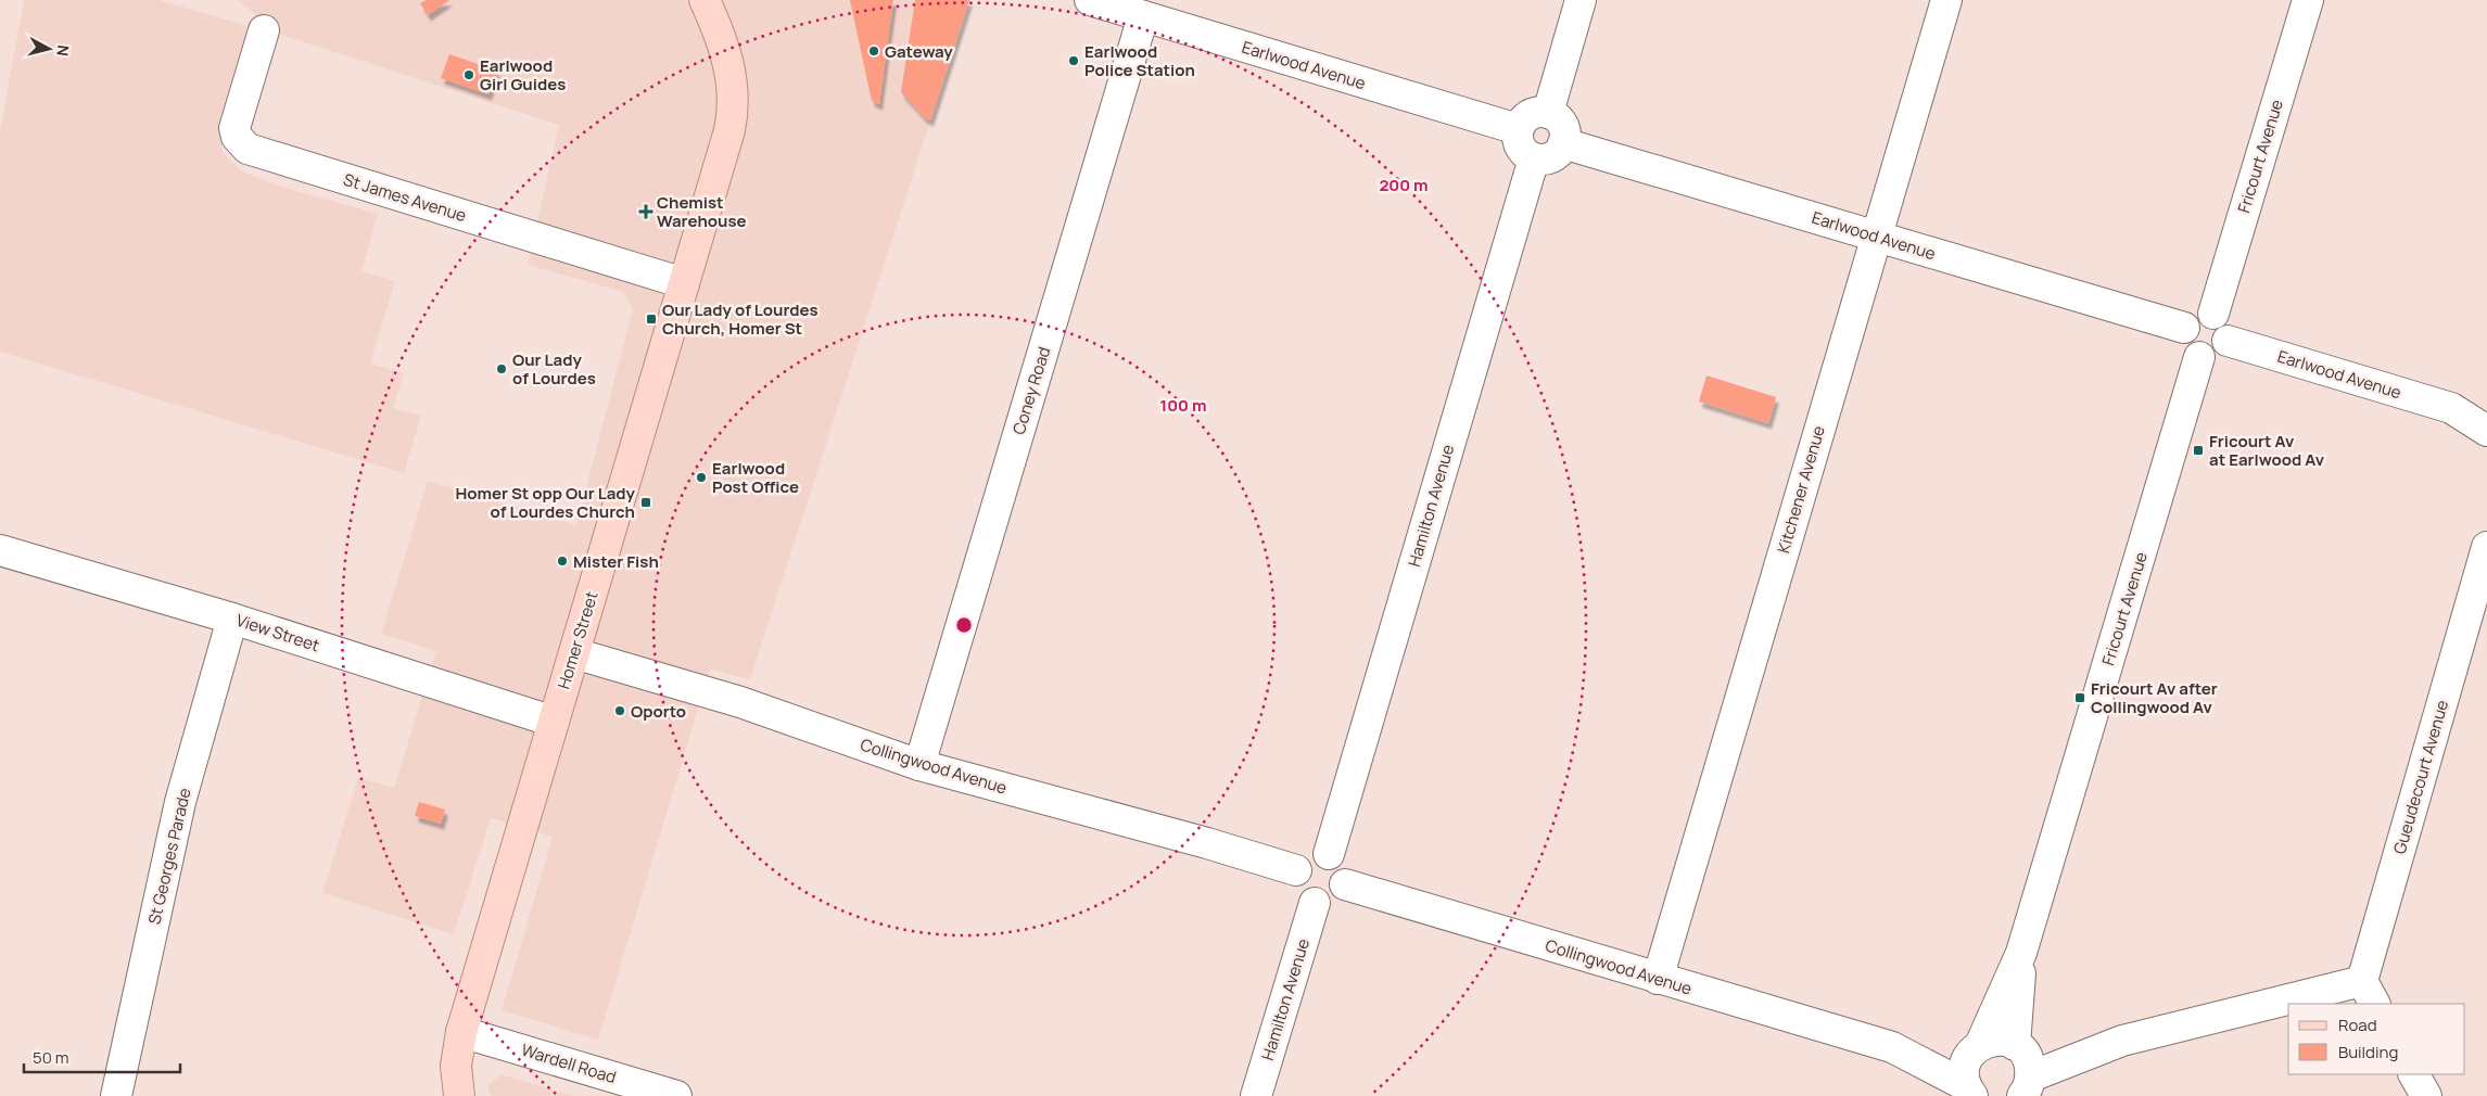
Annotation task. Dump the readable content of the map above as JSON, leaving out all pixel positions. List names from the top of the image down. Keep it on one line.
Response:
{"streets":{"main road":["Homer Street"],"street":["Earlwood Avenue","Fricourt Avenue","St James Avenue","Coney Road","Kitchener Avenue","Hamilton Avenue","View Street","Collingwood Avenue","Gueudecourt Avenue","St Georges Parade","Wardell Road"]},"crossings":[["Earlwood Avenue","Fricourt Avenue"],["Earlwood Avenue","Coney Road"],["Earlwood Avenue","Kitchener Avenue"],["Earlwood Avenue","Hamilton Avenue"],["Fricourt Avenue","Collingwood Avenue"],["St James Avenue","Homer Street"],["Coney Road","Collingwood Avenue"],["Kitchener Avenue","Collingwood Avenue"],["Hamilton Avenue","Collingwood Avenue"],["View Street","Homer Street"],["View Street","St Georges Parade"],["Homer Street","Collingwood Avenue"],["Homer Street","Wardell Road"]],"places":{"other":["Gateway","Earlwood Police Station","Earlwood Girl Guides","Our Lady of Lourdes","Earlwood Post Office","Mister Fish","Oporto"],"health":["Chemist Warehouse"],"transit":["Our Lady of Lourdes Church, Homer St","Fricourt Av at Earlwood Av","Homer St opp Our Lady of Lourdes Church","Fricourt Av after Collingwood Av"]},"legend":["Road","Building"],"scale_bar":"50 m","north":"right","rings":["200 m","100 m"]}
